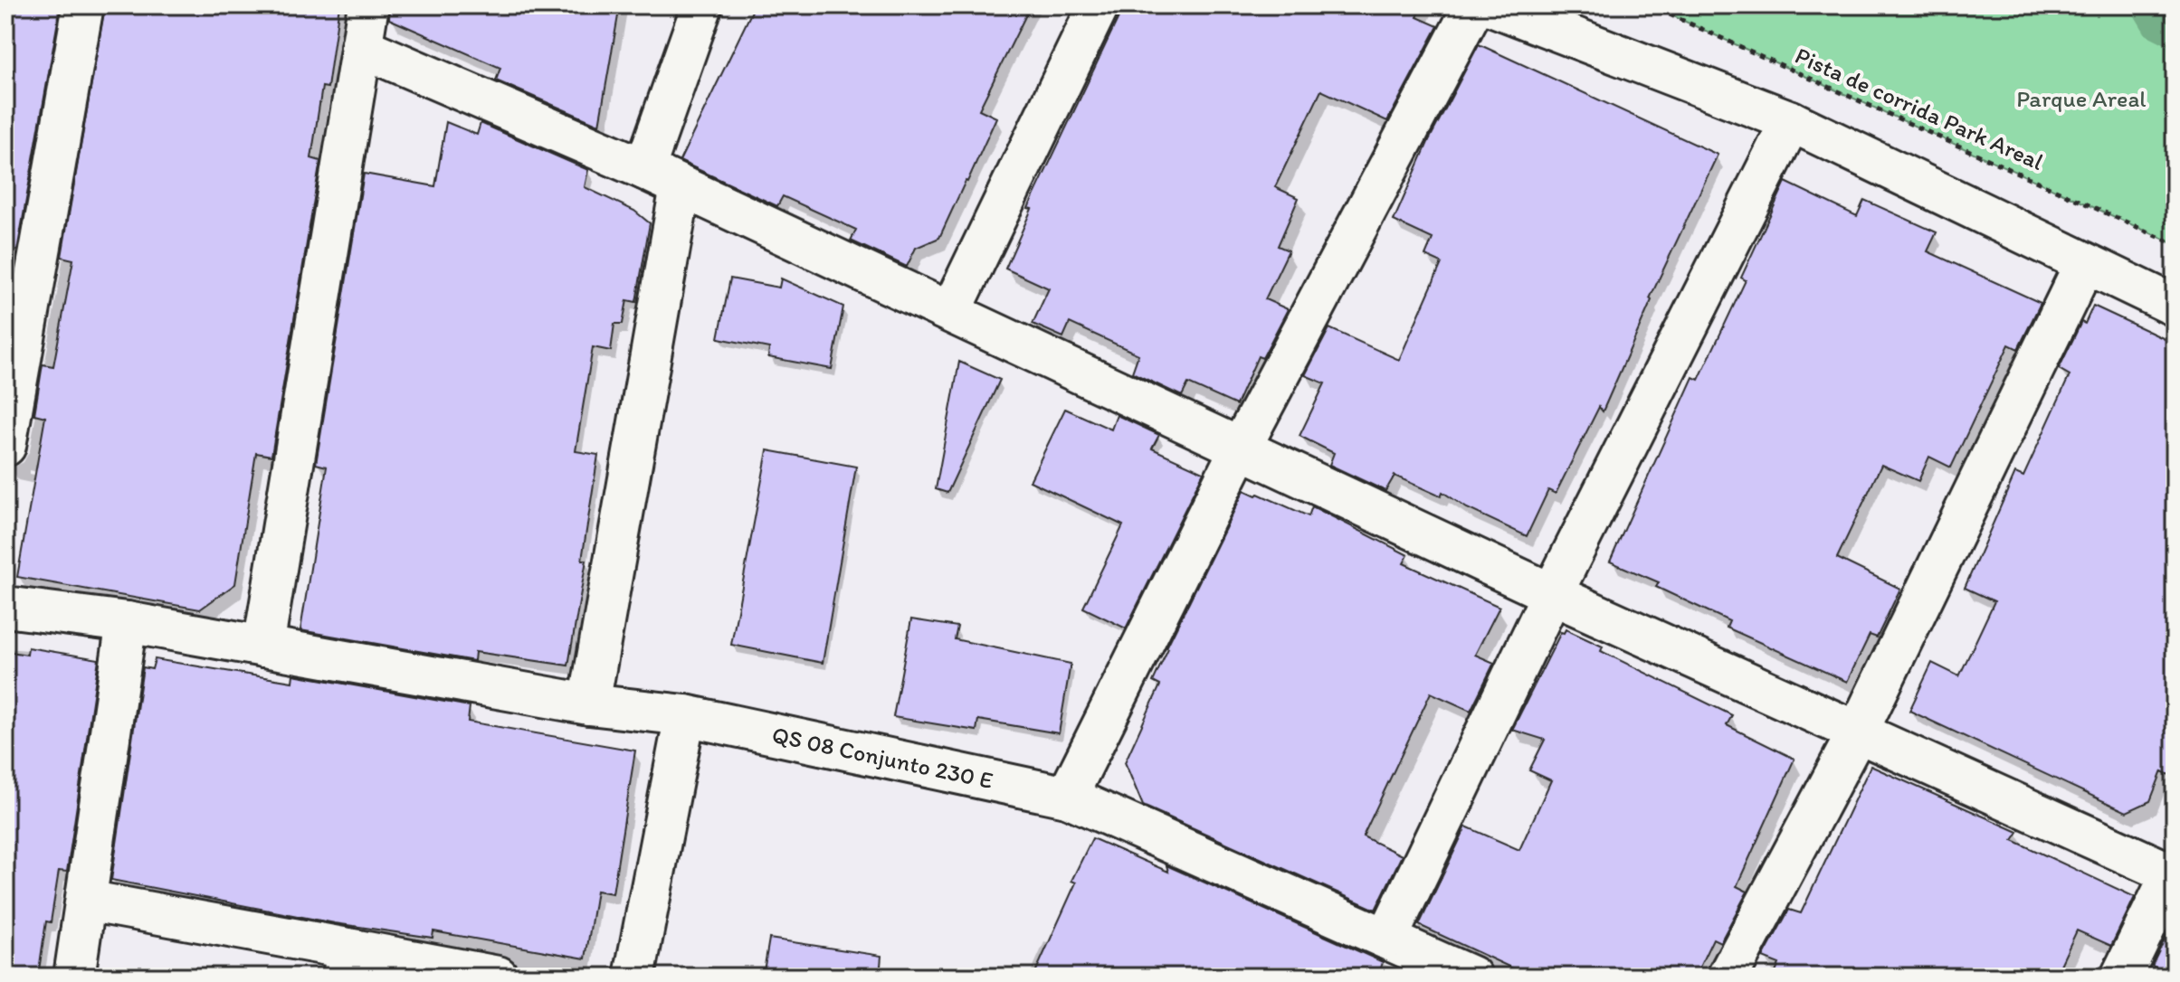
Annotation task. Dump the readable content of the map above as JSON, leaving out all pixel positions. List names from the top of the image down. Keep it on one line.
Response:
{"streets":{"street":["QS 08 Conjunto 230 E"],"path":["Pista de corrida Park Areal"]},"parks":["Parque Areal"]}
